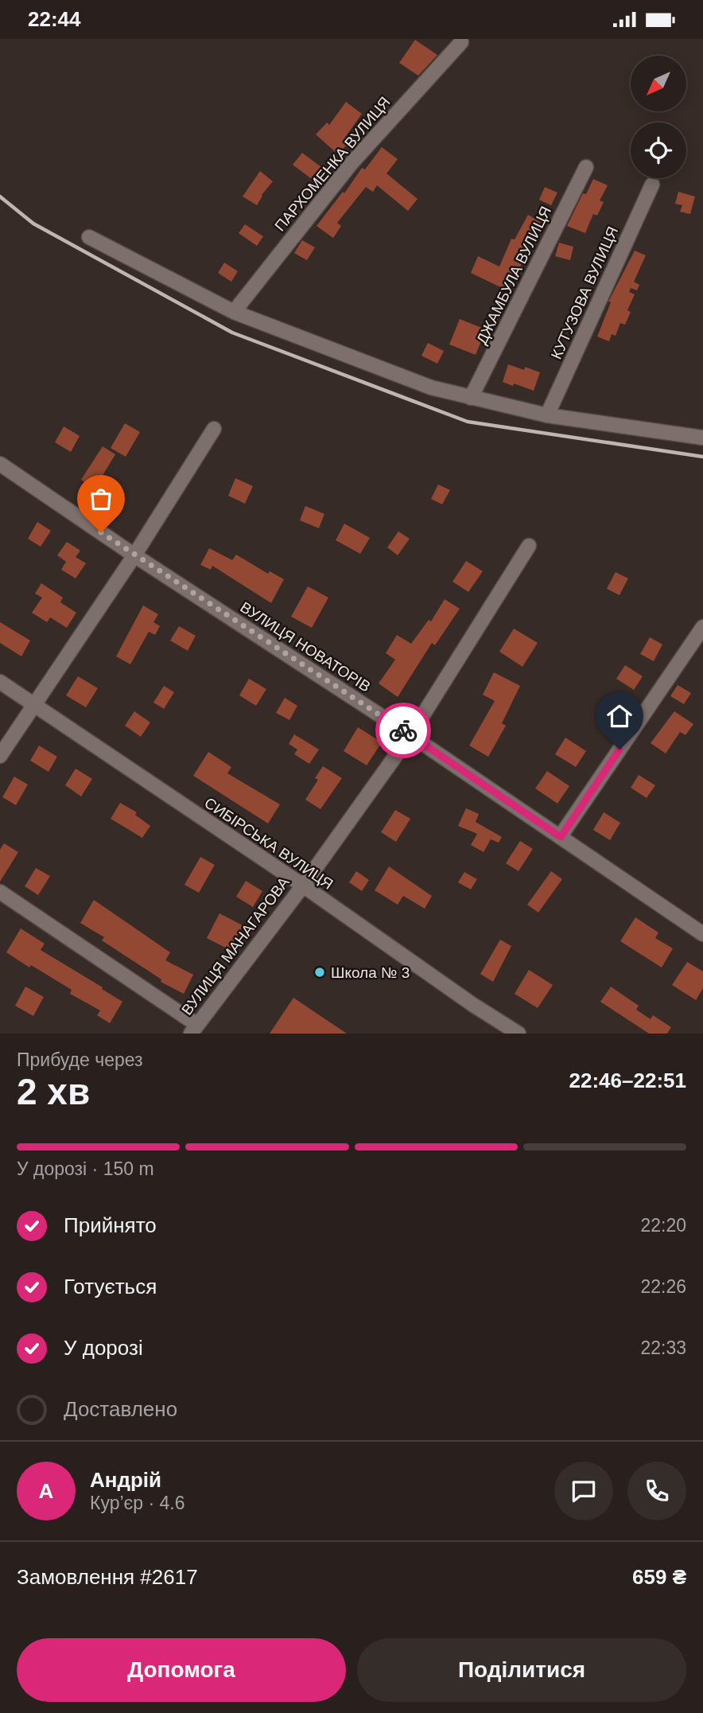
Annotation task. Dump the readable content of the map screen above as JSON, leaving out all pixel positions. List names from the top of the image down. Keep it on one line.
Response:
{"streets":{"street":["ПАРХОМЕНКА ВУЛИЦЯ","ДЖАМБУЛА ВУЛИЦЯ","КУТУЗОВА ВУЛИЦЯ","ВУЛИЦЯ НОВАТОРІВ","СИБІРСЬКА ВУЛИЦЯ","ВУЛИЦЯ МАНАГАРОВА"]},"crossings":[["ВУЛИЦЯ НОВАТОРІВ","ВУЛИЦЯ МАНАГАРОВА"],["СИБІРСЬКА ВУЛИЦЯ","ВУЛИЦЯ МАНАГАРОВА"]],"places":["Школа № 3"],"north":"bottom left","page":{"status":"22:44","heading":["2 хв","Прибуде через","22:46–22:51"],"panel":["Андрій","Кур’єр · 4.6","Замовлення #2617","659 ₴"],"bar":"У дорозі · 150 m","list":[["Прийнято","22:20"],["Готується","22:26"],["У дорозі","22:33"],"Доставлено"],"round":"А","buttons":["Допомога","Поділитися"]}}
